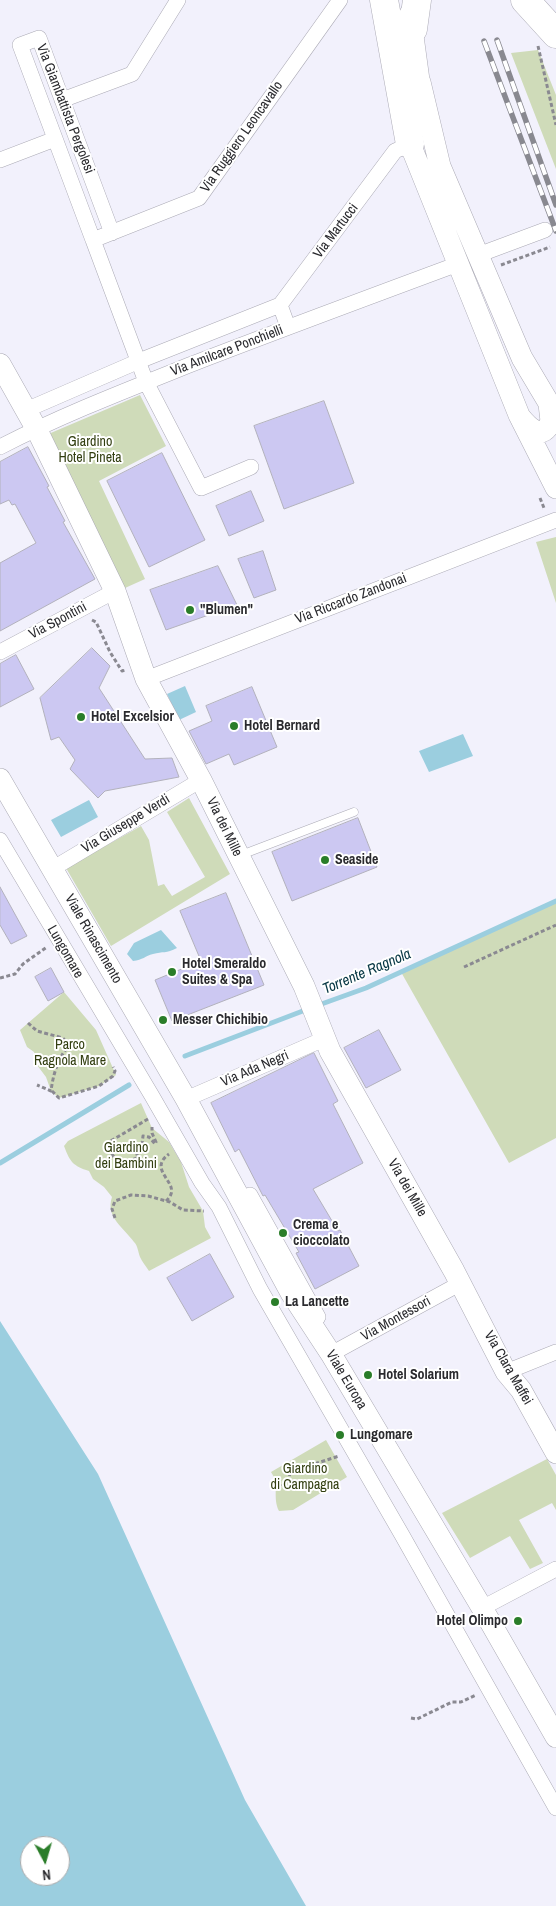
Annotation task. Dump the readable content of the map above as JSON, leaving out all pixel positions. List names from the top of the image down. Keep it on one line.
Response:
{"streets":{"street":["Via Giambattista Pergolesi","Via Ruggiero Leoncavallo","Via Martucci","Via Amilcare Ponchielli","Via Riccardo Zandonai","Via Spontini","Via Giuseppe Verdi","Via dei Mille","Viale Rinascimento","Lungomare","Via Ada Negri","Via Montessori","Via Clara Maffei","Viale Europa"]},"crossings":[["Via Giambattista Pergolesi","Via Ruggiero Leoncavallo"],["Via Giambattista Pergolesi","Via Amilcare Ponchielli"],["Via Martucci","Via Amilcare Ponchielli"],["Via Amilcare Ponchielli","Via dei Mille"],["Via Riccardo Zandonai","Via dei Mille"],["Via Spontini","Via dei Mille"],["Via Giuseppe Verdi","Via dei Mille"],["Via Giuseppe Verdi","Viale Rinascimento"],["Via dei Mille","Via Ada Negri"],["Via dei Mille","Via Montessori"],["Via dei Mille","Via Clara Maffei"],["Viale Rinascimento","Via Ada Negri"],["Viale Rinascimento","Viale Europa"],["Via Ada Negri","Viale Europa"],["Via Montessori","Via Clara Maffei"],["Via Montessori","Viale Europa"]],"water":["Torrente Ragnola"],"parks":["Giardino Hotel Pineta","Parco Ragnola Mare","Giardino dei Bambini","Giardino di Campagna"],"places":["\"Blumen\"","Hotel Excelsior","Hotel Bernard","Seaside","Hotel Smeraldo Suites & Spa","Messer Chichibio","Crema e cioccolato","La Lancette","Hotel Solarium","Lungomare","Hotel Olimpo"],"north":"bottom"}
